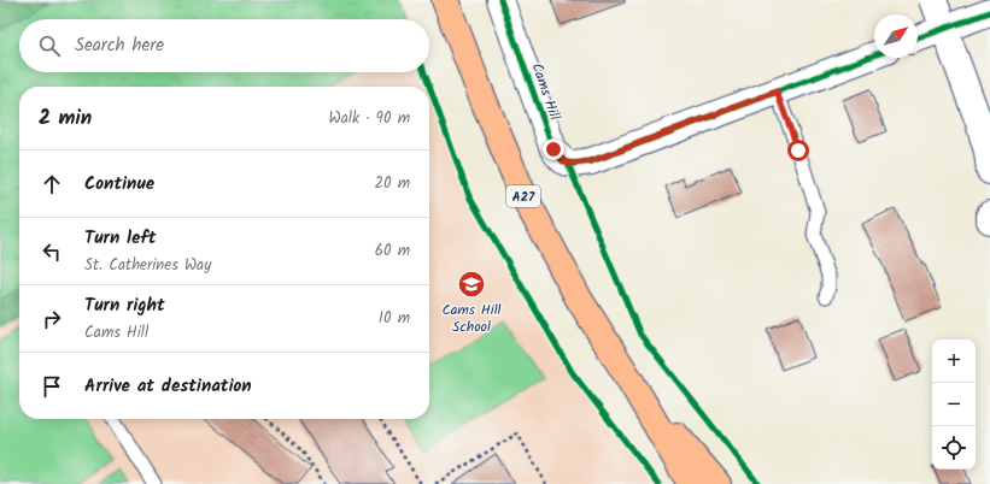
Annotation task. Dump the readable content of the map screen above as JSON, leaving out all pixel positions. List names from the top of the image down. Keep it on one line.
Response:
{"streets":{"main road":["A27"],"street":["Cams Hill"]},"places":{"school or university":["Cams Hill School"]},"north":"top right","page":{"search":"Search here","heading":["2 min","Walk · 90 m"],"list":[["Continue","20 m"],["Turn left","St. Catherines Way","60 m"],["Turn right","Cams Hill","10 m"],"Arrive at destination"],"map_buttons":["+","−"]}}
